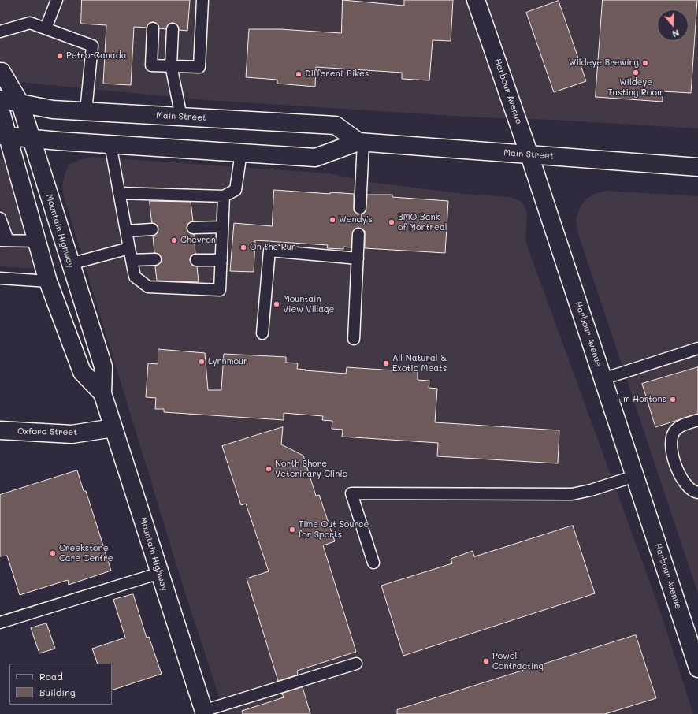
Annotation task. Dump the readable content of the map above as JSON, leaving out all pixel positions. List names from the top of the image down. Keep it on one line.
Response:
{"streets":{"street":["Harbour Avenue","Main Street","Mountain Highway","Oxford Street"]},"crossings":[["Harbour Avenue","Main Street"],["Main Street","Mountain Highway"],["Mountain Highway","Oxford Street"]],"places":["Petro-Canada","Wildeye Brewing","Wildeye Tasting Room","Different Bikes","Wendy's","BMO Bank of Montreal","Chevron","On the Run","Mountain View Village","Lynnmour","All Natural & Exotic Meats","Tim Hortons","North Shore Veterinary Clinic","Time Out Source for Sports","Creekstone Care Centre","Powell Contracting"],"legend":["Road","Building"],"north":"bottom"}
